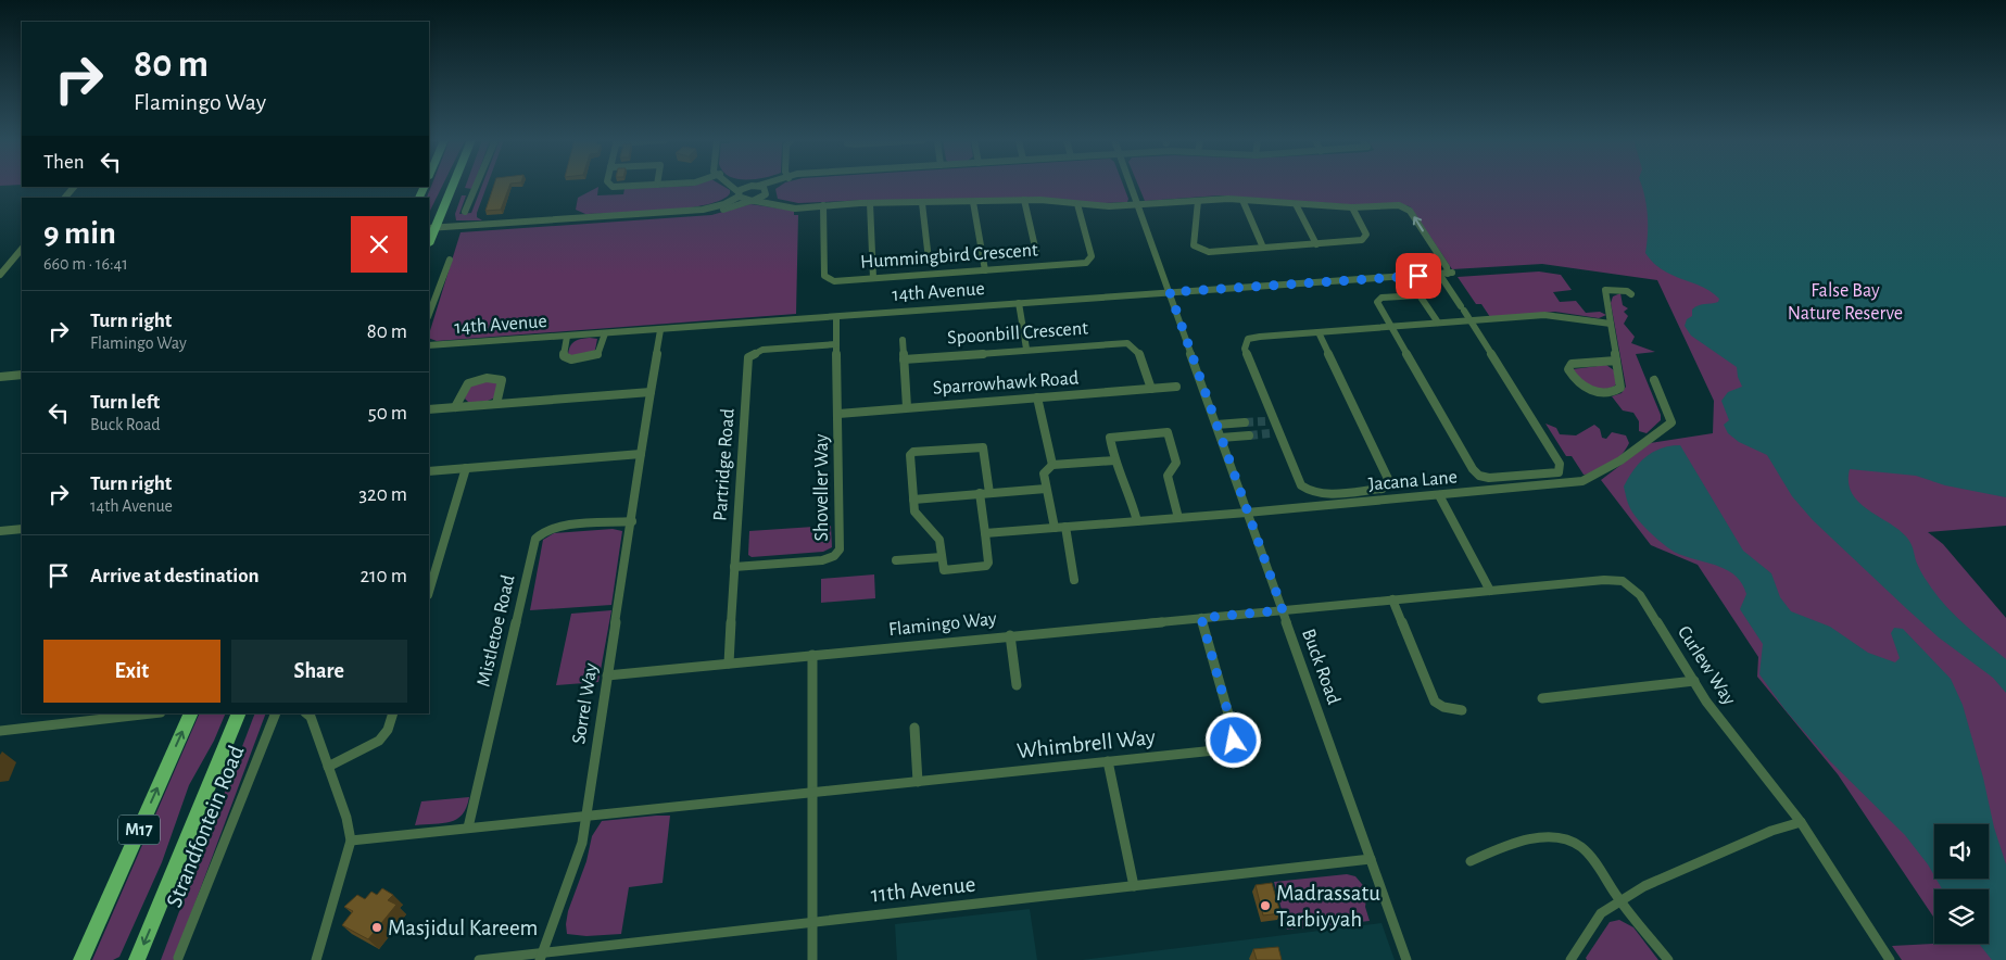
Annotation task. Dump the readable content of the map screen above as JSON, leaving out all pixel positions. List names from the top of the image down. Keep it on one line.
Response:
{"streets":{"main road":["Strandfontein Road","M17"],"street":["Hummingbird Crescent","14th Avenue","Spoonbill Crescent","Sparrowhawk Road","Partridge Road","Jacana Lane","Shoveller Way","Flamingo Way","Mistletoe Road","Curlew Way","Buck Road","Sorrel Way","Whimbrell Way","11th Avenue"]},"crossings":[["14th Avenue","Shoveller Way"],["14th Avenue","Buck Road"],["14th Avenue","Sorrel Way"],["Spoonbill Crescent","Sparrowhawk Road"],["Sparrowhawk Road","Shoveller Way"],["Partridge Road","Shoveller Way"],["Partridge Road","Flamingo Way"],["Jacana Lane","Buck Road"],["Flamingo Way","Curlew Way"],["Flamingo Way","Buck Road"],["Flamingo Way","Sorrel Way"],["Flamingo Way","Whimbrell Way"],["Mistletoe Road","Sorrel Way"],["Mistletoe Road","Whimbrell Way"],["Curlew Way","Buck Road"],["Buck Road","11th Avenue"],["Sorrel Way","Whimbrell Way"],["Sorrel Way","11th Avenue"]],"parks":["False Bay Nature Reserve"],"places":["Madrassatu Tarbiyyah","Masjidul Kareem"],"page":{"turn":["80 m","Flamingo Way"],"then":"Then","heading":["9 min","660 m · 16:41"],"list":[{"name":"Turn right","note":"Flamingo Way","value":"80 m"},{"name":"Turn left","note":"Buck Road","value":"50 m"},{"name":"Turn right","note":"14th Avenue","value":"320 m"},{"name":"Arrive at destination","value":"210 m"}],"buttons":["Exit","Share"]}}
